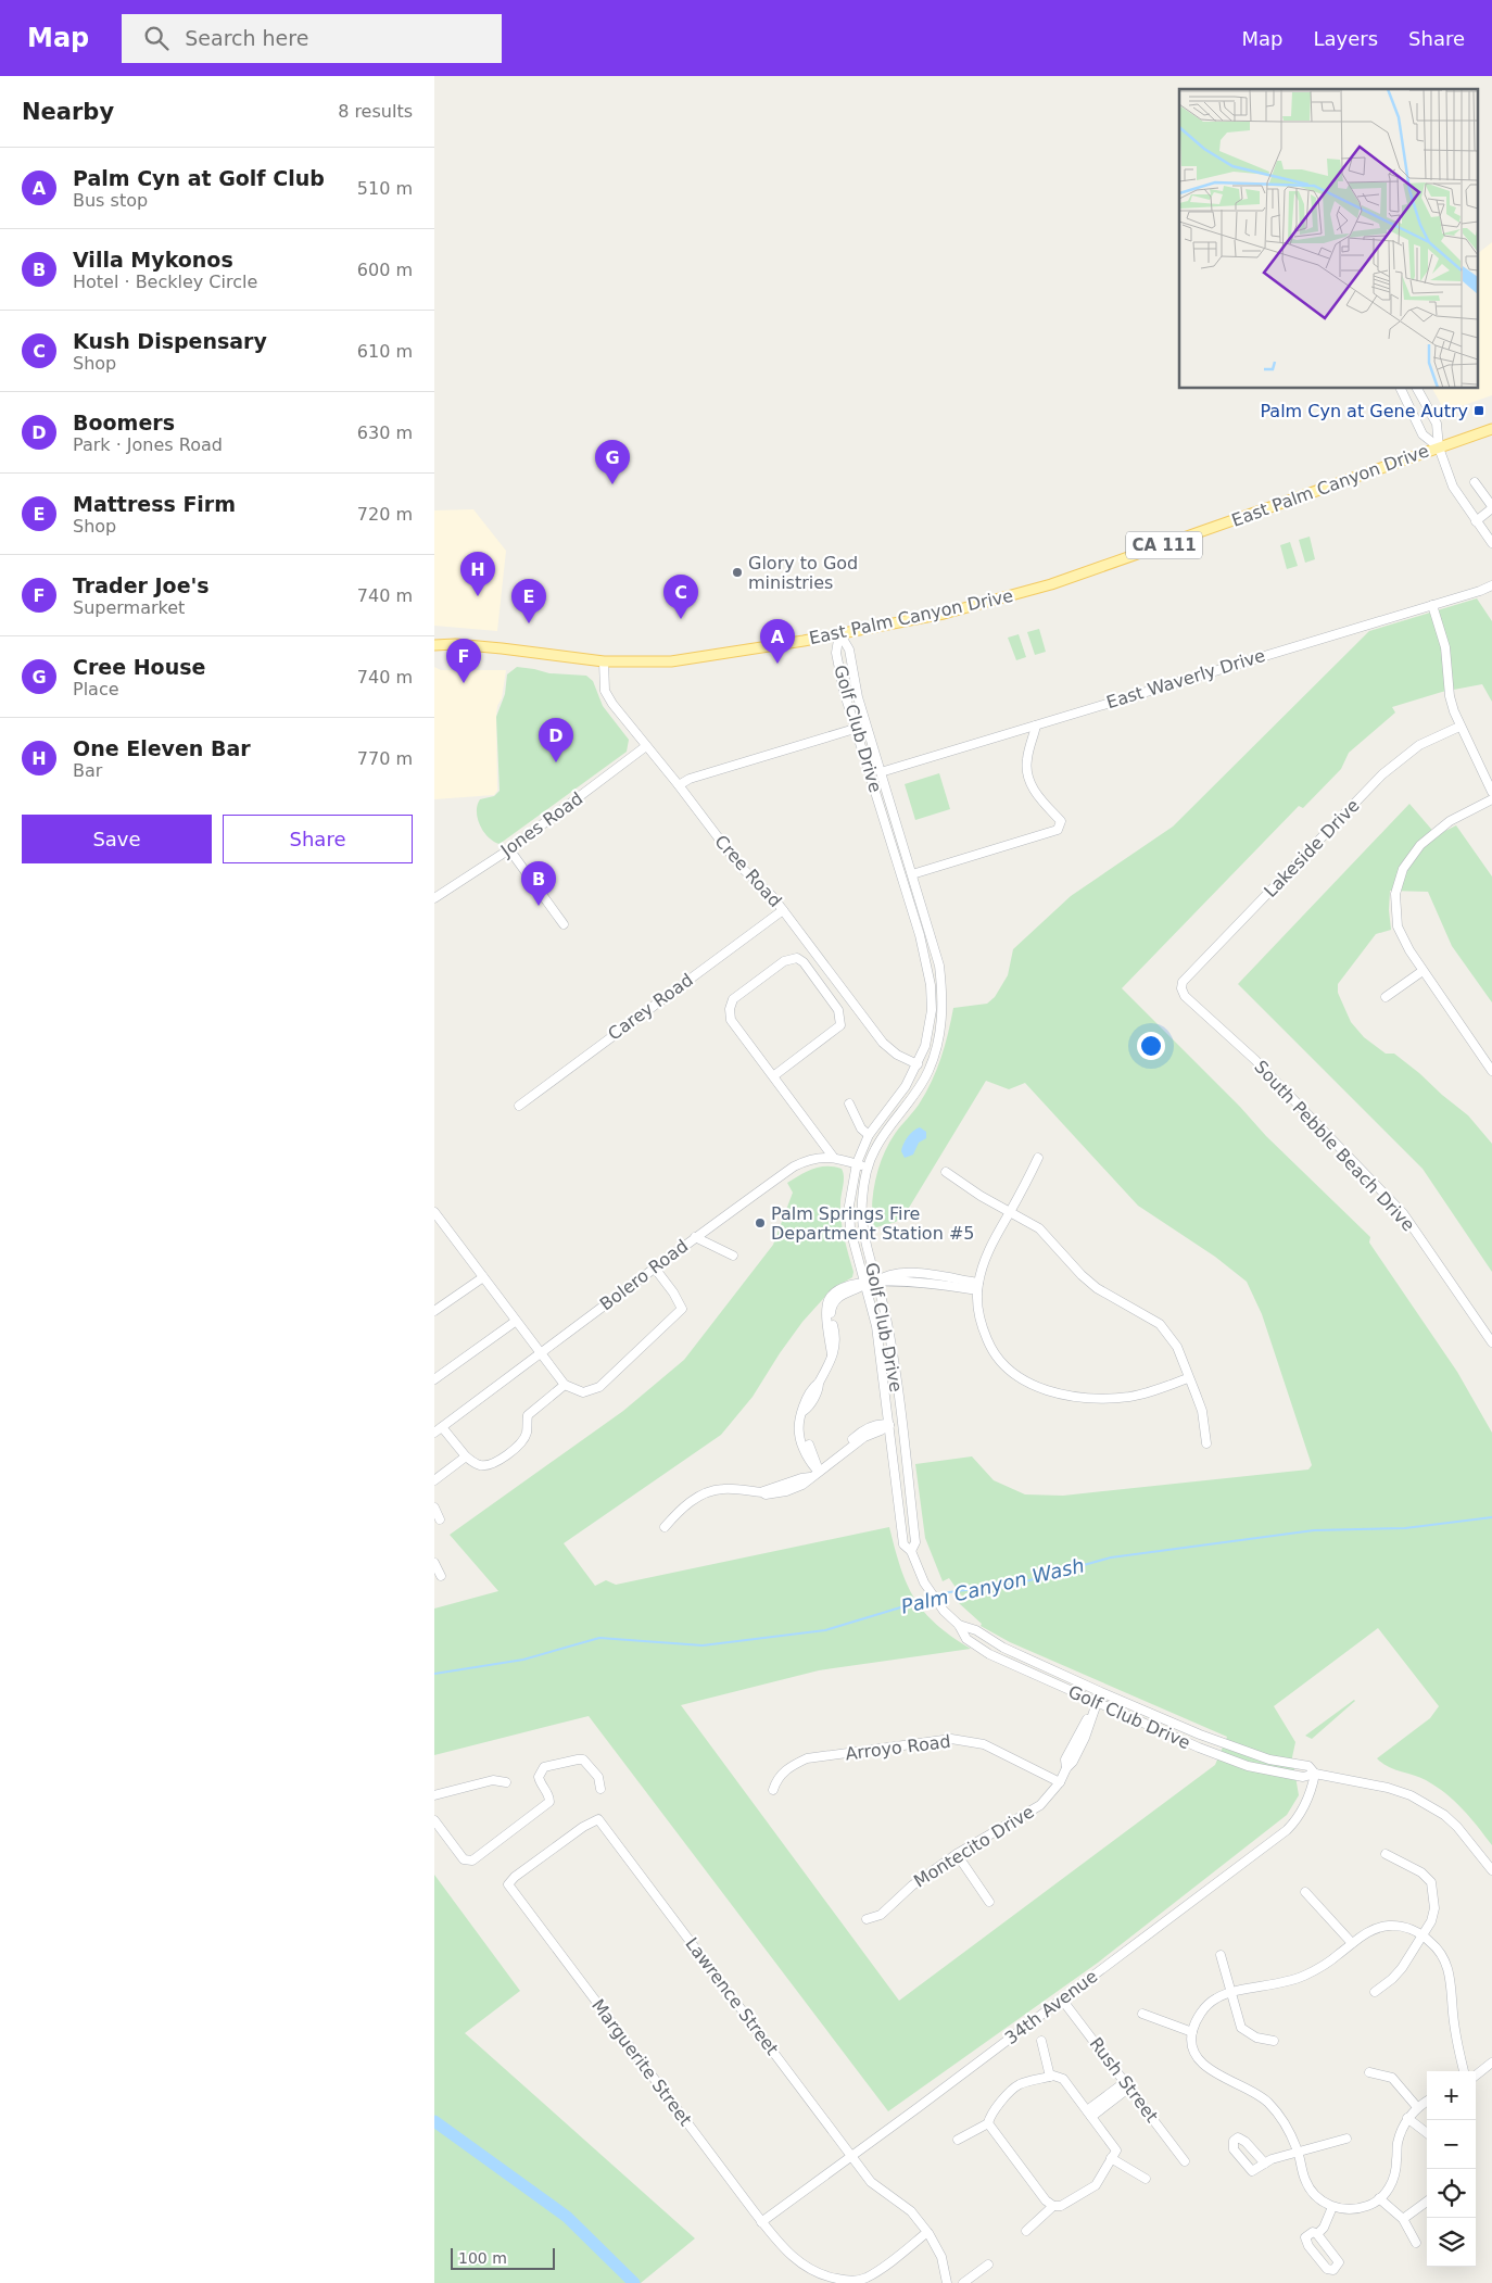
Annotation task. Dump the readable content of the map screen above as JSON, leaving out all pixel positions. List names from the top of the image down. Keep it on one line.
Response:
{"streets":{"main road":["East Palm Canyon Drive","CA 111"],"street":["East Waverly Drive","Golf Club Drive","Jones Road","Lakeside Drive","Cree Road","Carey Road","South Pebble Beach Drive","Bolero Road","Arroyo Road","Montecito Drive","Lawrence Street","34th Avenue","Marguerite Street","Rush Street"]},"crossings":[["East Palm Canyon Drive","Golf Club Drive"],["East Palm Canyon Drive","Cree Road"],["East Waverly Drive","Golf Club Drive"],["Golf Club Drive","Cree Road"],["Golf Club Drive","Bolero Road"],["Golf Club Drive","Montecito Drive"],["Golf Club Drive","34th Avenue"],["Jones Road","Cree Road"],["Lakeside Drive","South Pebble Beach Drive"],["Cree Road","Carey Road"],["Arroyo Road","Montecito Drive"],["Lawrence Street","34th Avenue"],["Lawrence Street","Marguerite Street"],["34th Avenue","Marguerite Street"],["34th Avenue","Rush Street"]],"water":["Palm Canyon Wash"],"places":{"transit":["Palm Cyn at Gene Autry"],"other":["Glory to God ministries","Palm Springs Fire Department Station #5"]},"scale_bar":"100 m","page":{"header":"Map","search":"Search here","nav":["Map","Layers","Share"],"heading":["Nearby","8 results"],"list":[{"mark":"A","name":"Palm Cyn at Golf Club","note":"Bus stop","value":"510 m"},{"mark":"B","name":"Villa Mykonos","note":"Hotel · Beckley Circle","value":"600 m"},{"mark":"C","name":"Kush Dispensary","note":"Shop","value":"610 m"},{"mark":"D","name":"Boomers","note":"Park · Jones Road","value":"630 m"},{"mark":"E","name":"Mattress Firm","note":"Shop","value":"720 m"},{"mark":"F","name":"Trader Joe's","note":"Supermarket","value":"740 m"},{"mark":"G","name":"Cree House","note":"Place","value":"740 m"},{"mark":"H","name":"One Eleven Bar","note":"Bar","value":"770 m"}],"pins":["G","H","C","E","A","F","D","B"],"buttons":["Save","Share"],"map_buttons":["+","−"],"scale":"100 m"}}
